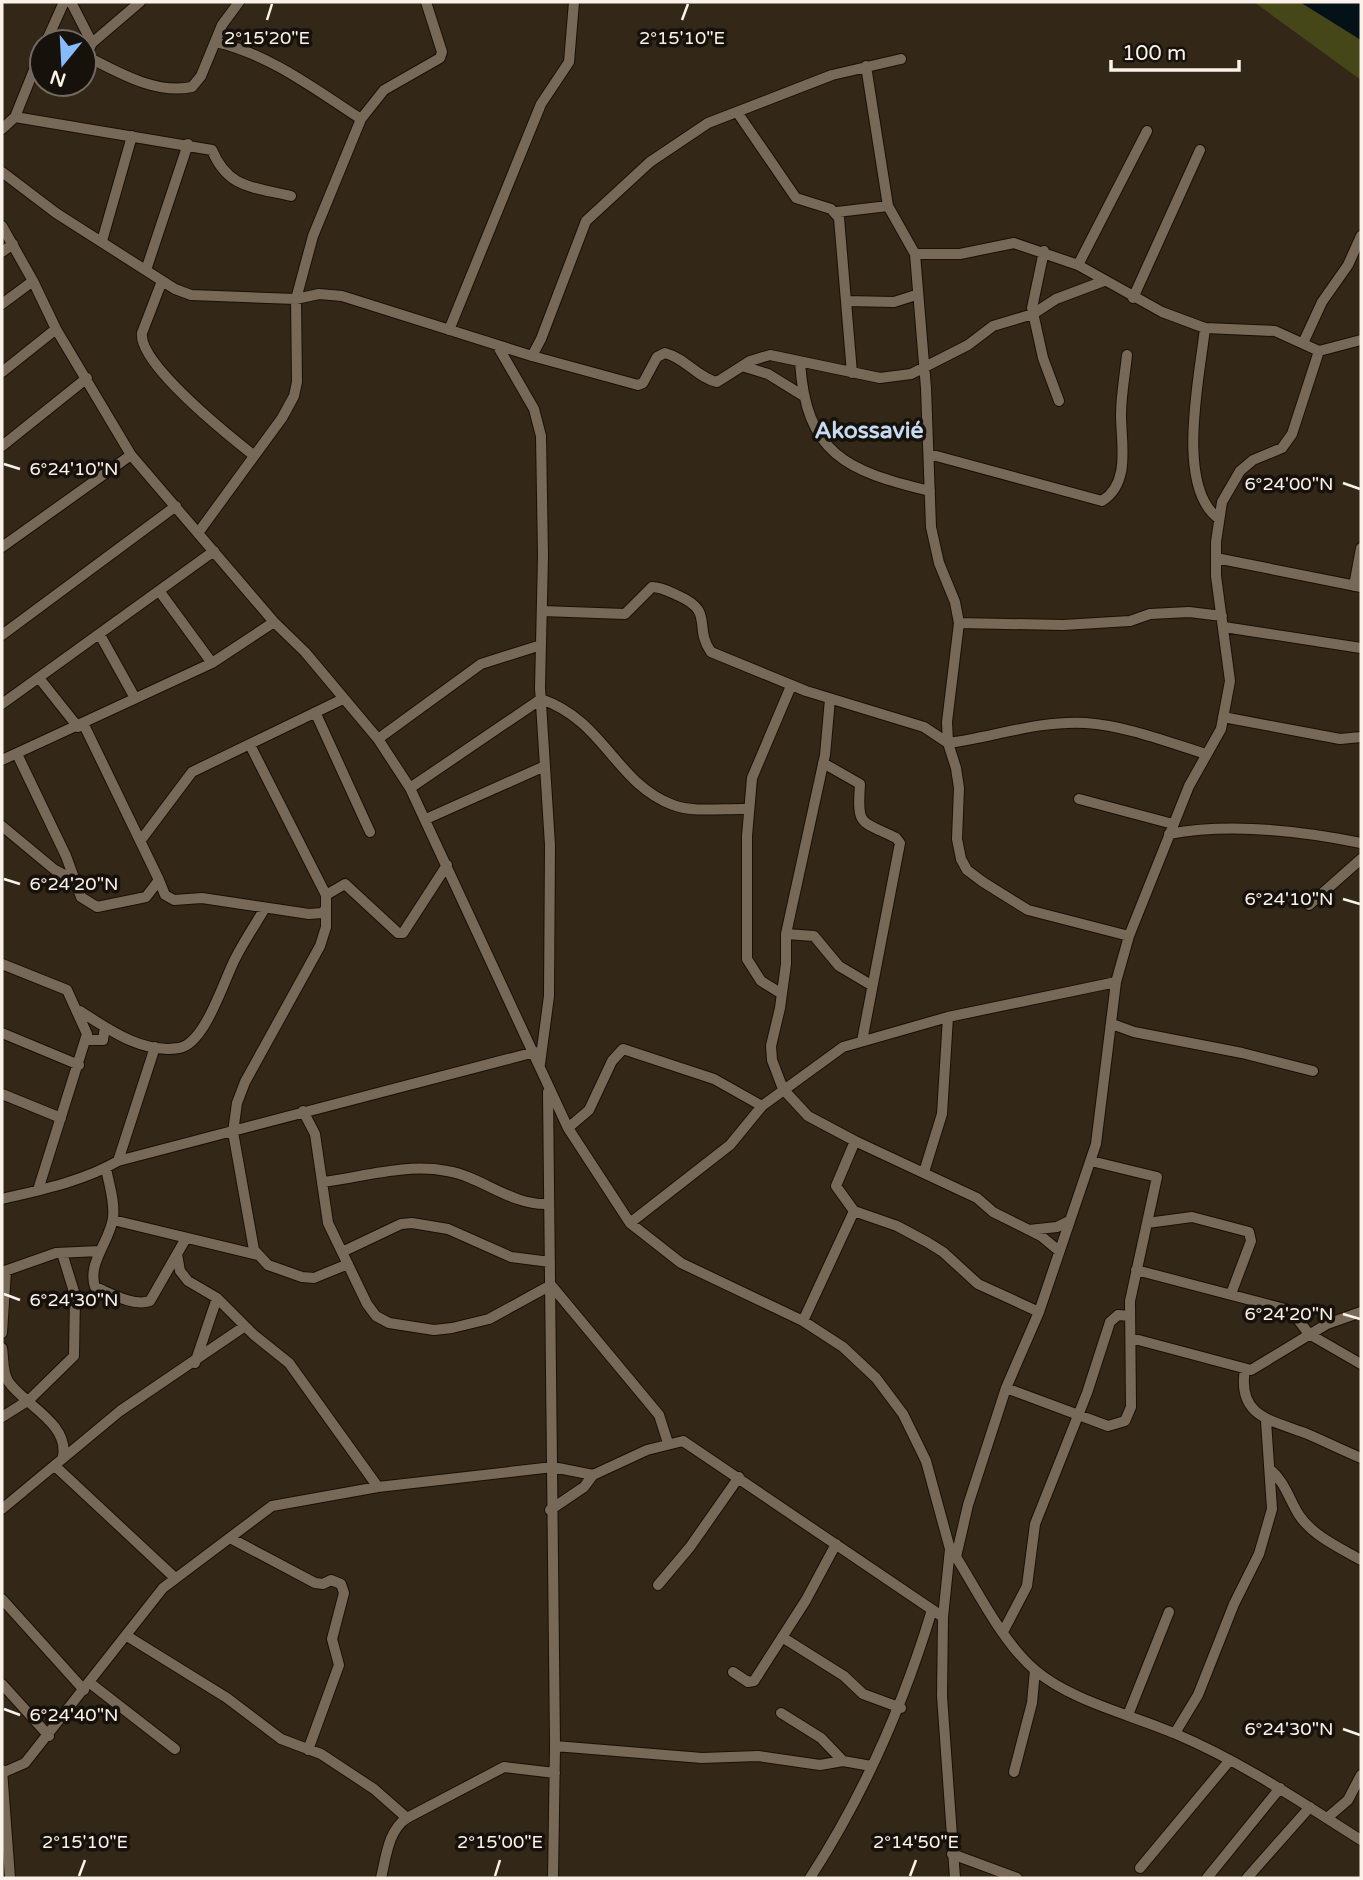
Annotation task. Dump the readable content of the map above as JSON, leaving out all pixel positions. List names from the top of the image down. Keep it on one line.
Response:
{"districts":["Akossavié"],"scale_bar":"100 m","north":"bottom","coordinates":["2°15'20\"E","2°15'10\"E","6°24'10\"N","6°24'00\"N","6°24'20\"N","6°24'30\"N","6°24'40\"N","2°15'00\"E","2°14'50\"E"]}
